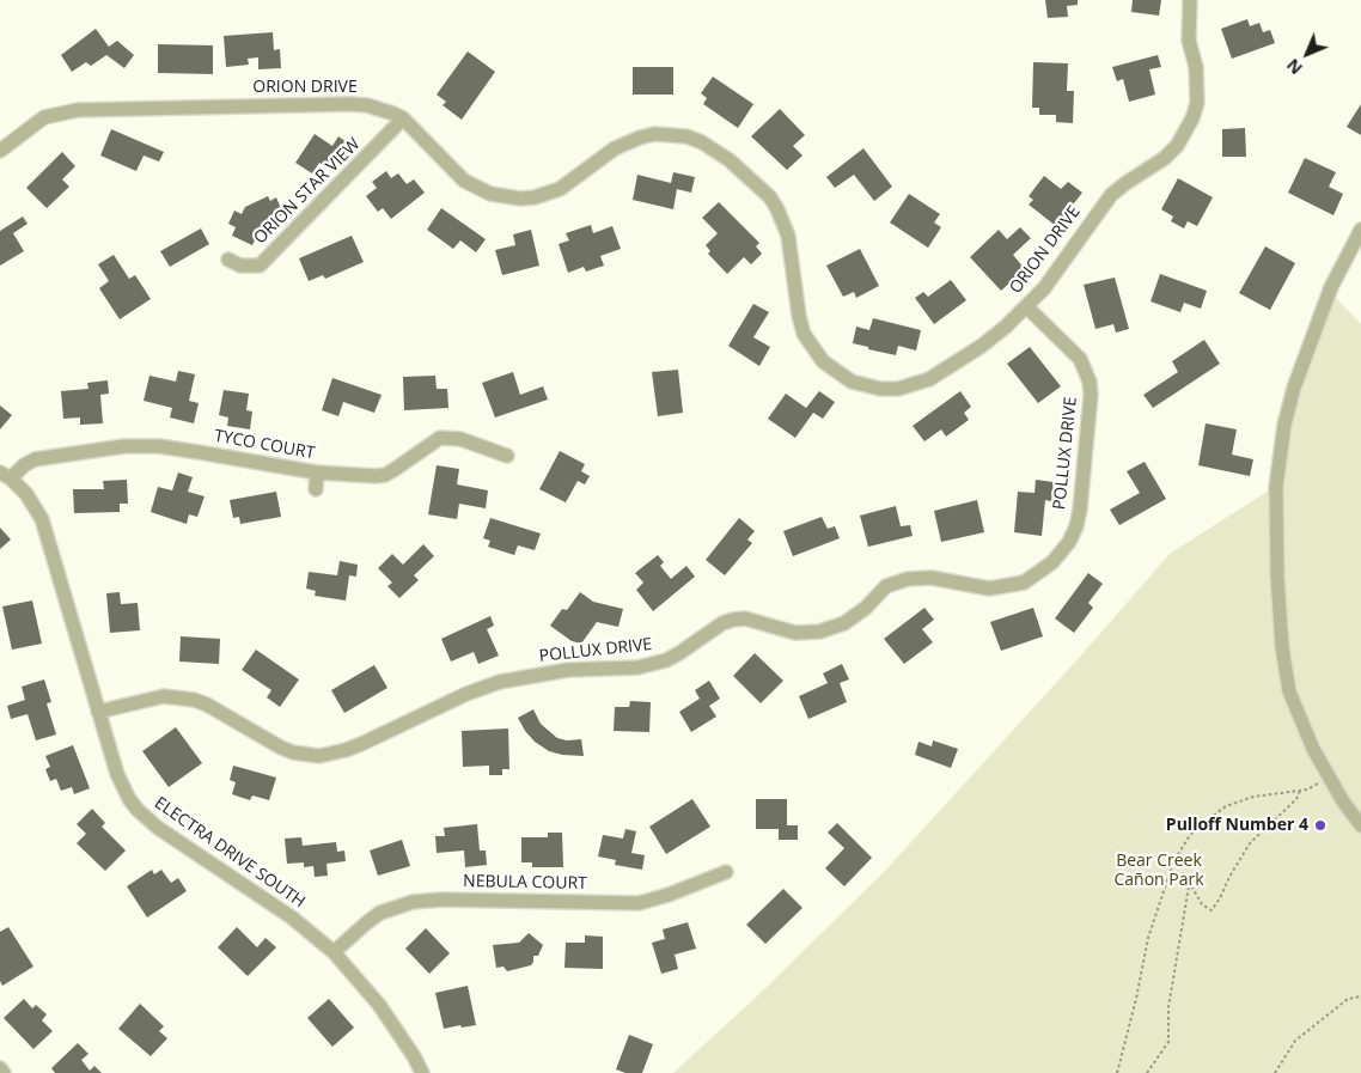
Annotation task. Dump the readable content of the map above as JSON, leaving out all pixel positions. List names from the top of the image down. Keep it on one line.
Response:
{"streets":{"street":["ORION DRIVE","ORION STAR VIEW","TYCO COURT","POLLUX DRIVE","ELECTRA DRIVE SOUTH","NEBULA COURT"]},"crossings":[["ORION DRIVE","ORION STAR VIEW"],["ORION DRIVE","POLLUX DRIVE"],["TYCO COURT","ELECTRA DRIVE SOUTH"],["POLLUX DRIVE","ELECTRA DRIVE SOUTH"],["ELECTRA DRIVE SOUTH","NEBULA COURT"]],"parks":["Bear Creek Cañon Park"],"places":["Pulloff Number 4"],"north":"bottom left"}
